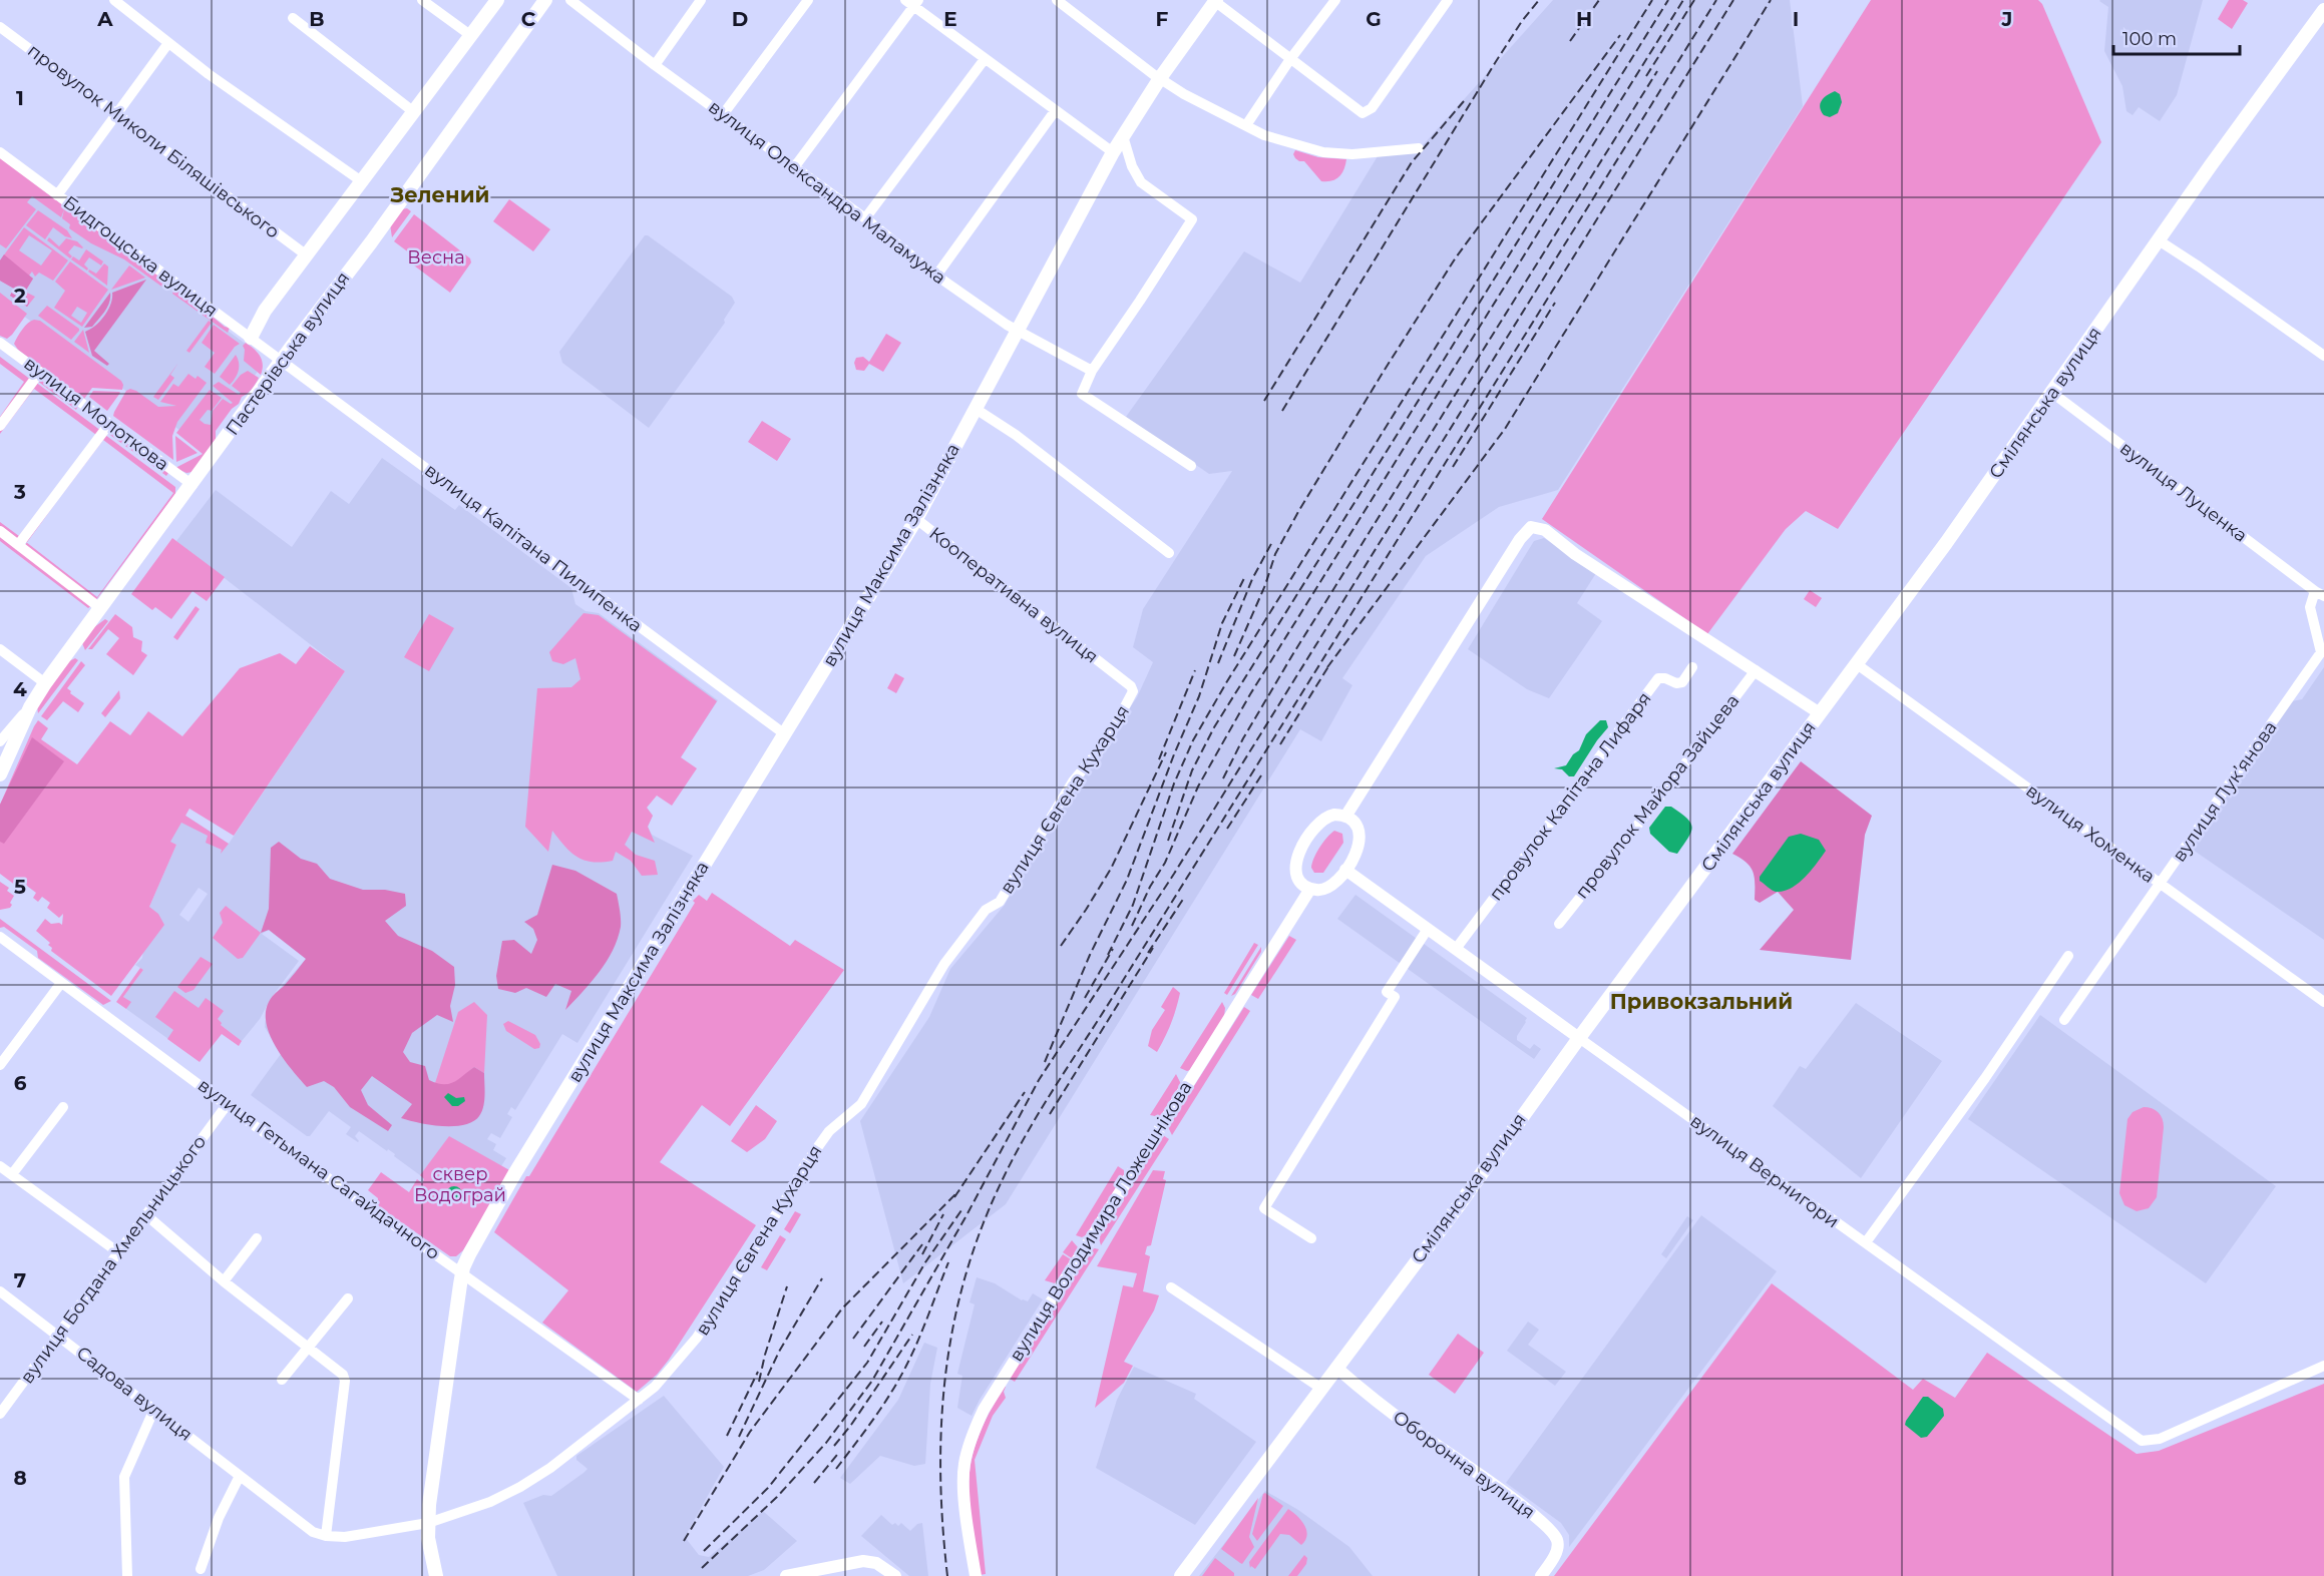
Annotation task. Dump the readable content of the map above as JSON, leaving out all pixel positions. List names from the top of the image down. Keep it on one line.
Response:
{"streets":{"main road":["Пастерівська вулиця","Смілянська вулиця","вулиця Максима Залізняка"],"street":["провулок Миколи Біляшівського","вулиця Олександра Маламужа","Бидгощська вулиця","вулиця Молоткова","вулиця Луценка","вулиця Капітана Пилипенка","Кооперативна вулиця","вулиця Лукʼянова","провулок Капітана Лифаря","провулок Майора Зайцева","вулиця Євгена Кухарця","вулиця Хоменка","вулиця Гетьмана Сагайдачного","вулиця Вернигори","вулиця Володимира Ложешнікова","вулиця Богдана Хмельницького","Садова вулиця","Оборонна вулиця"]},"crossings":[["вулиця Олександра Маламужа","вулиця Максима Залізняка"],["Бидгощська вулиця","Пастерівська вулиця"],["Бидгощська вулиця","вулиця Капітана Пилипенка"],["Пастерівська вулиця","вулиця Молоткова"],["Пастерівська вулиця","вулиця Капітана Пилипенка"],["Смілянська вулиця","вулиця Луценка"],["Смілянська вулиця","вулиця Хоменка"],["Смілянська вулиця","вулиця Вернигори"],["Смілянська вулиця","Оборонна вулиця"],["вулиця Луценка","вулиця Лукʼянова"],["вулиця Капітана Пилипенка","вулиця Максима Залізняка"],["вулиця Максима Залізняка","Кооперативна вулиця"],["вулиця Максима Залізняка","вулиця Євгена Кухарця"],["вулиця Максима Залізняка","вулиця Гетьмана Сагайдачного"],["вулиця Максима Залізняка","Садова вулиця"],["Кооперативна вулиця","вулиця Євгена Кухарця"],["вулиця Лукʼянова","вулиця Хоменка"],["провулок Капітана Лифаря","вулиця Вернигори"],["вулиця Євгена Кухарця","вулиця Гетьмана Сагайдачного"],["вулиця Євгена Кухарця","Садова вулиця"],["вулиця Гетьмана Сагайдачного","вулиця Богдана Хмельницького"],["вулиця Вернигори","вулиця Володимира Ложешнікова"],["вулиця Богдана Хмельницького","Садова вулиця"]],"districts":["Зелений","Привокзальний"],"parks":["Весна","сквер Водограй"],"scale_bar":"100 m","grid":{"columns":["A","B","C","D","E","F","G","H","I","J"],"rows":["1","2","3","4","5","6","7","8"]}}
